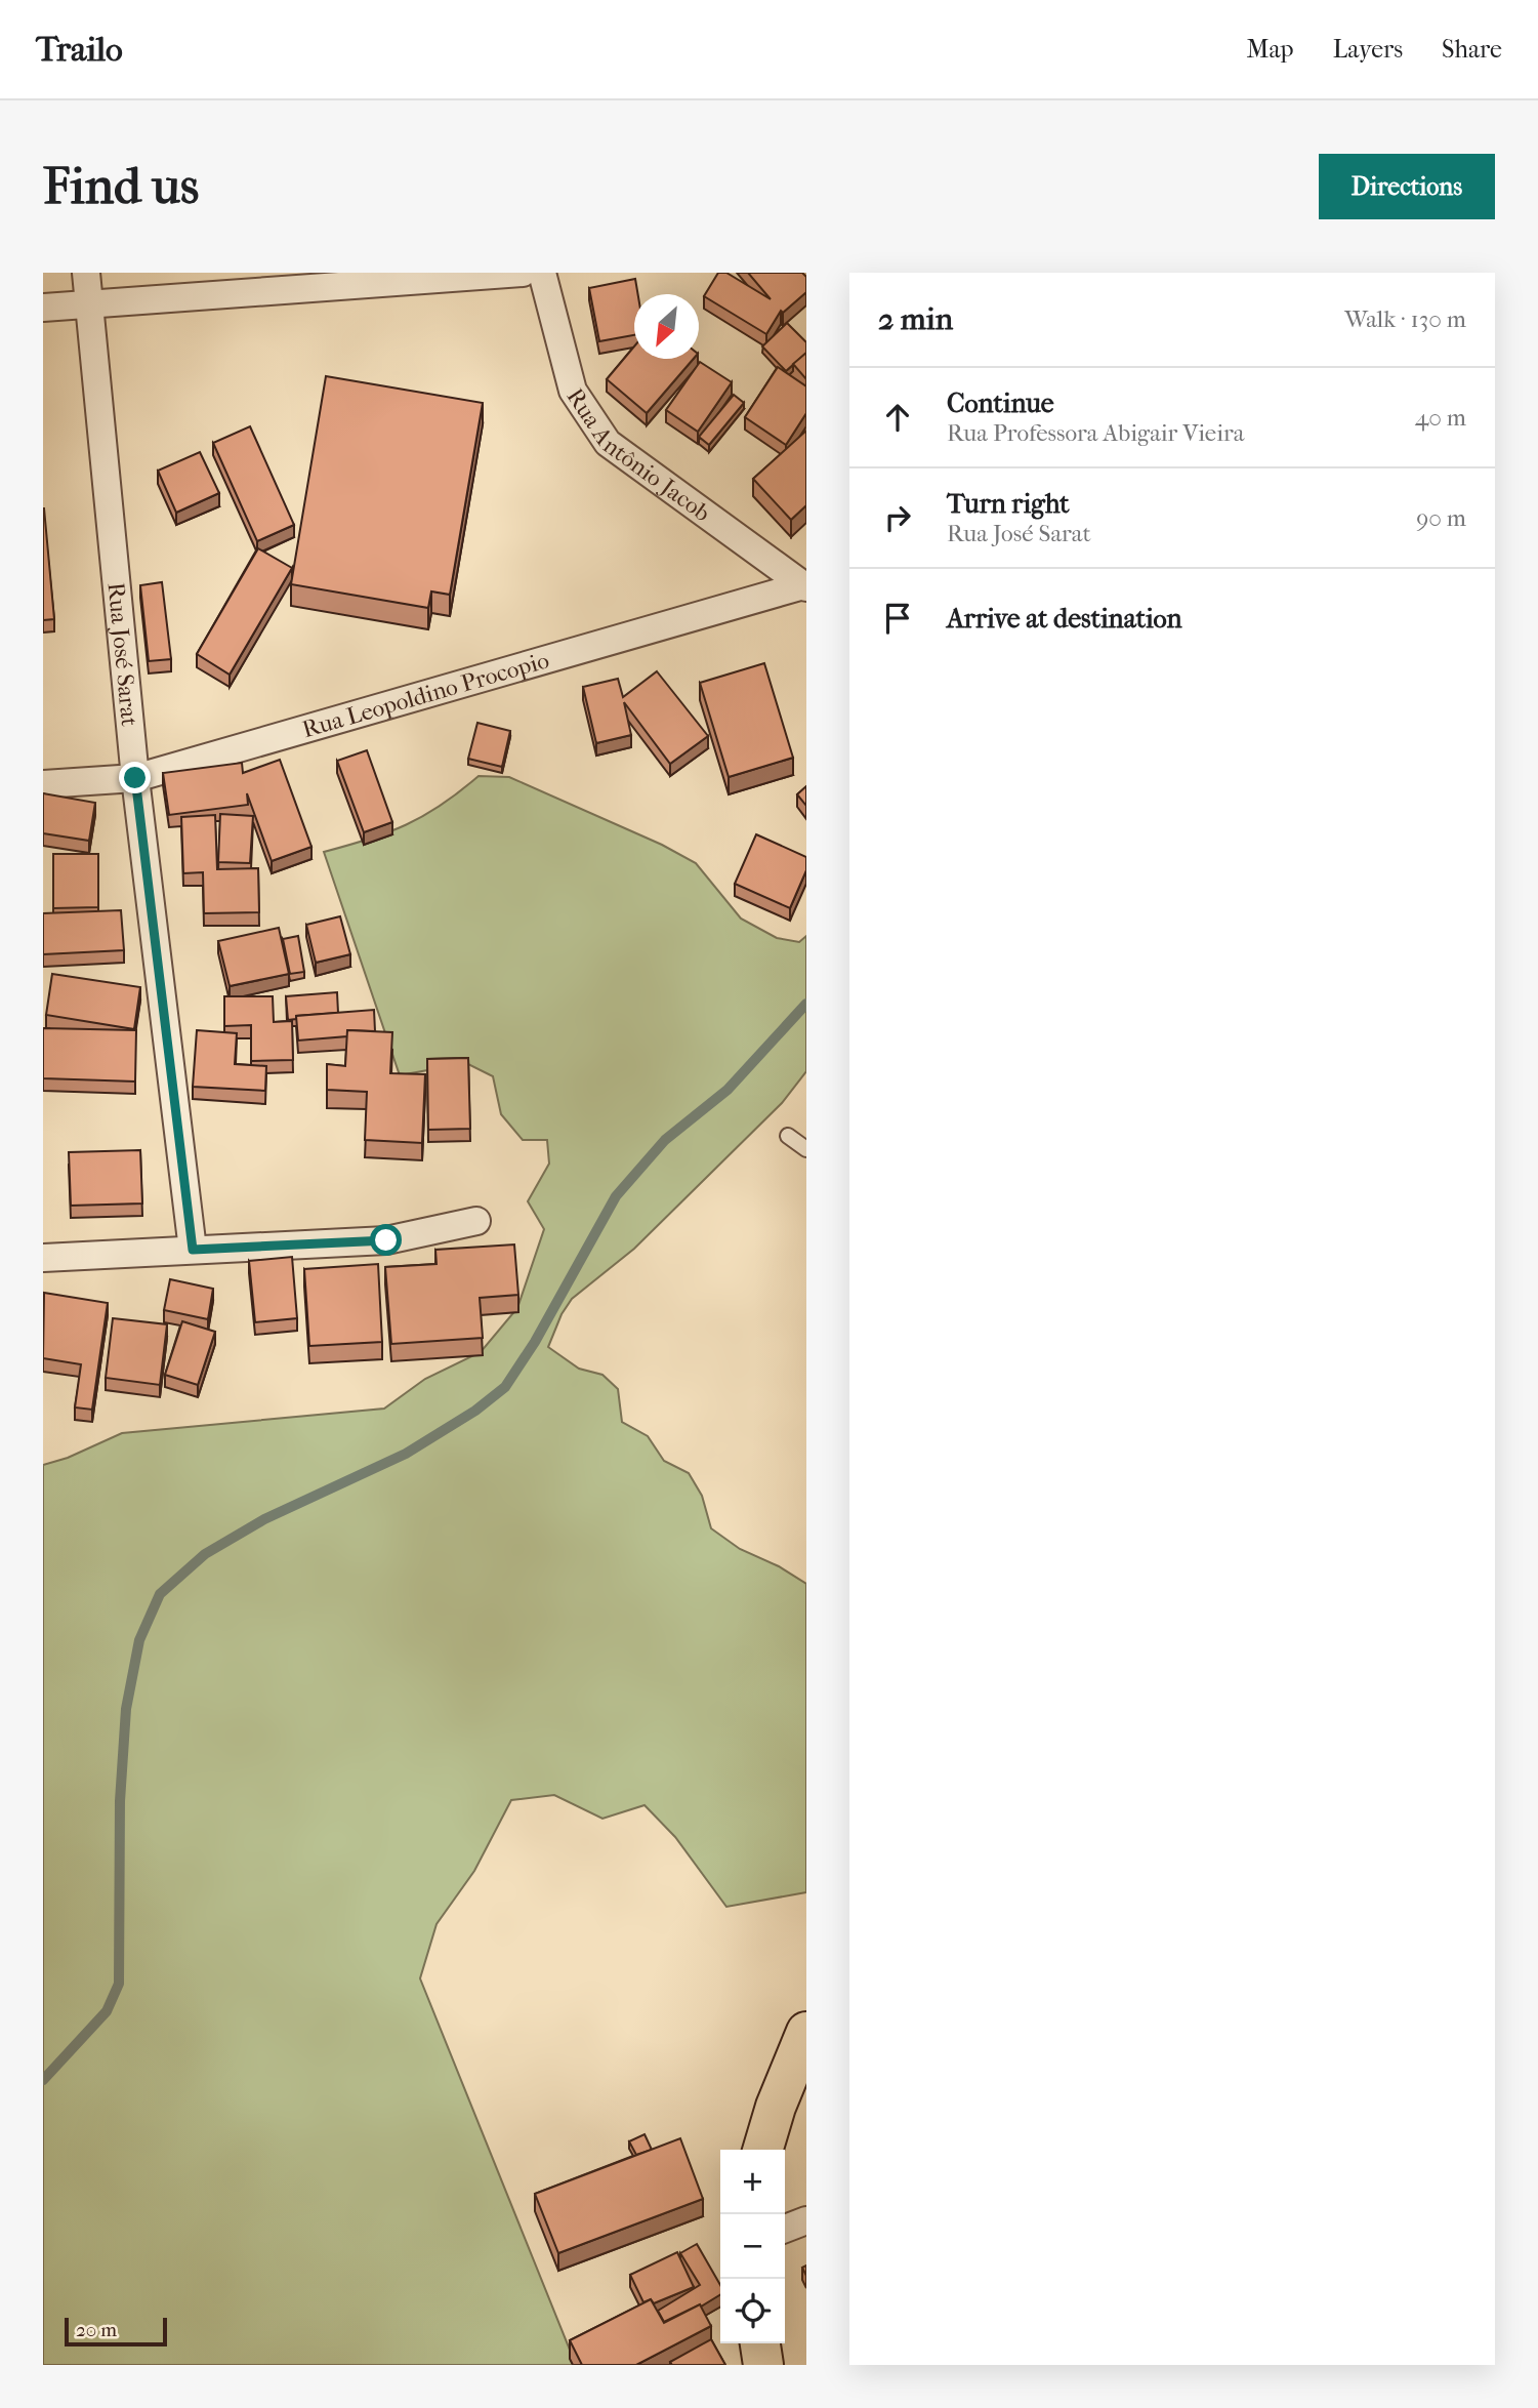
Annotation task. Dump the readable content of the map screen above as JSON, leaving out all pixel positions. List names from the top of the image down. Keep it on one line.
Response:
{"streets":{"street":["Rua Antônio Jacob","Rua José Sarat","Rua Leopoldino Procopio"]},"crossings":[["Rua Antônio Jacob","Rua Leopoldino Procopio"],["Rua José Sarat","Rua Leopoldino Procopio"]],"scale_bar":"20 m","north":"bottom left","page":{"header":"Trailo","nav":["Map","Layers","Share"],"buttons":"Directions","title":"Find us","heading":["2 min","Walk · 130 m"],"list":[["Continue","Rua Professora Abigair Vieira","40 m"],["Turn right","Rua José Sarat","90 m"],"Arrive at destination"],"map_buttons":["+","−"],"scale":"20 m"}}
